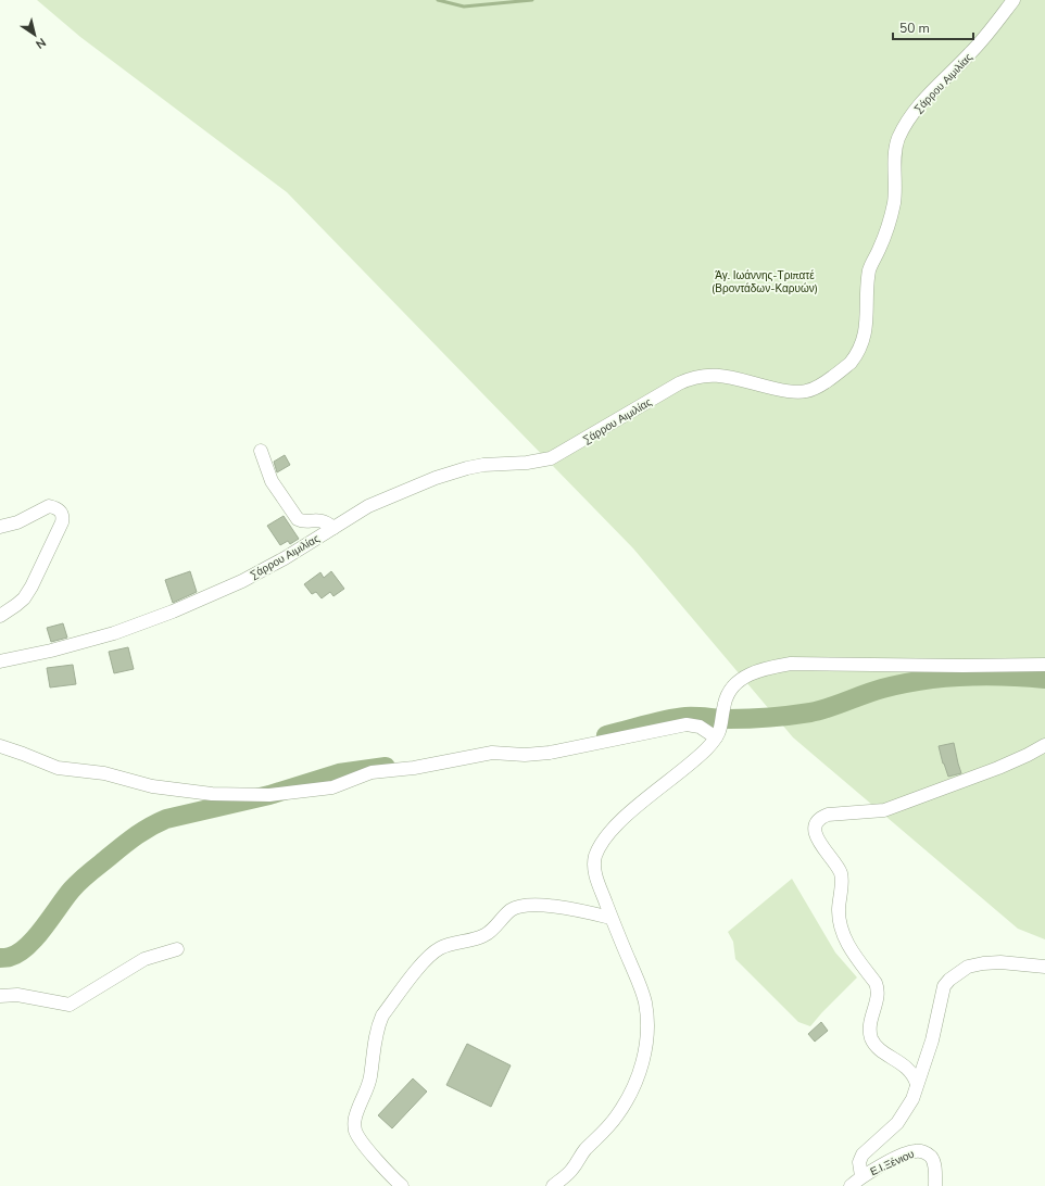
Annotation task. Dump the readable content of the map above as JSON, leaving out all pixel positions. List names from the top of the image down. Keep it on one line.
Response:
{"streets":{"street":["Σάρρου Αιμιλίας","Ε.Ι.Ξένιου"]},"parks":["Άγ. Ιωάννης-Τριπατέ (Βροντάδων-Καρυών)"],"scale_bar":"50 m","north":"bottom right"}
